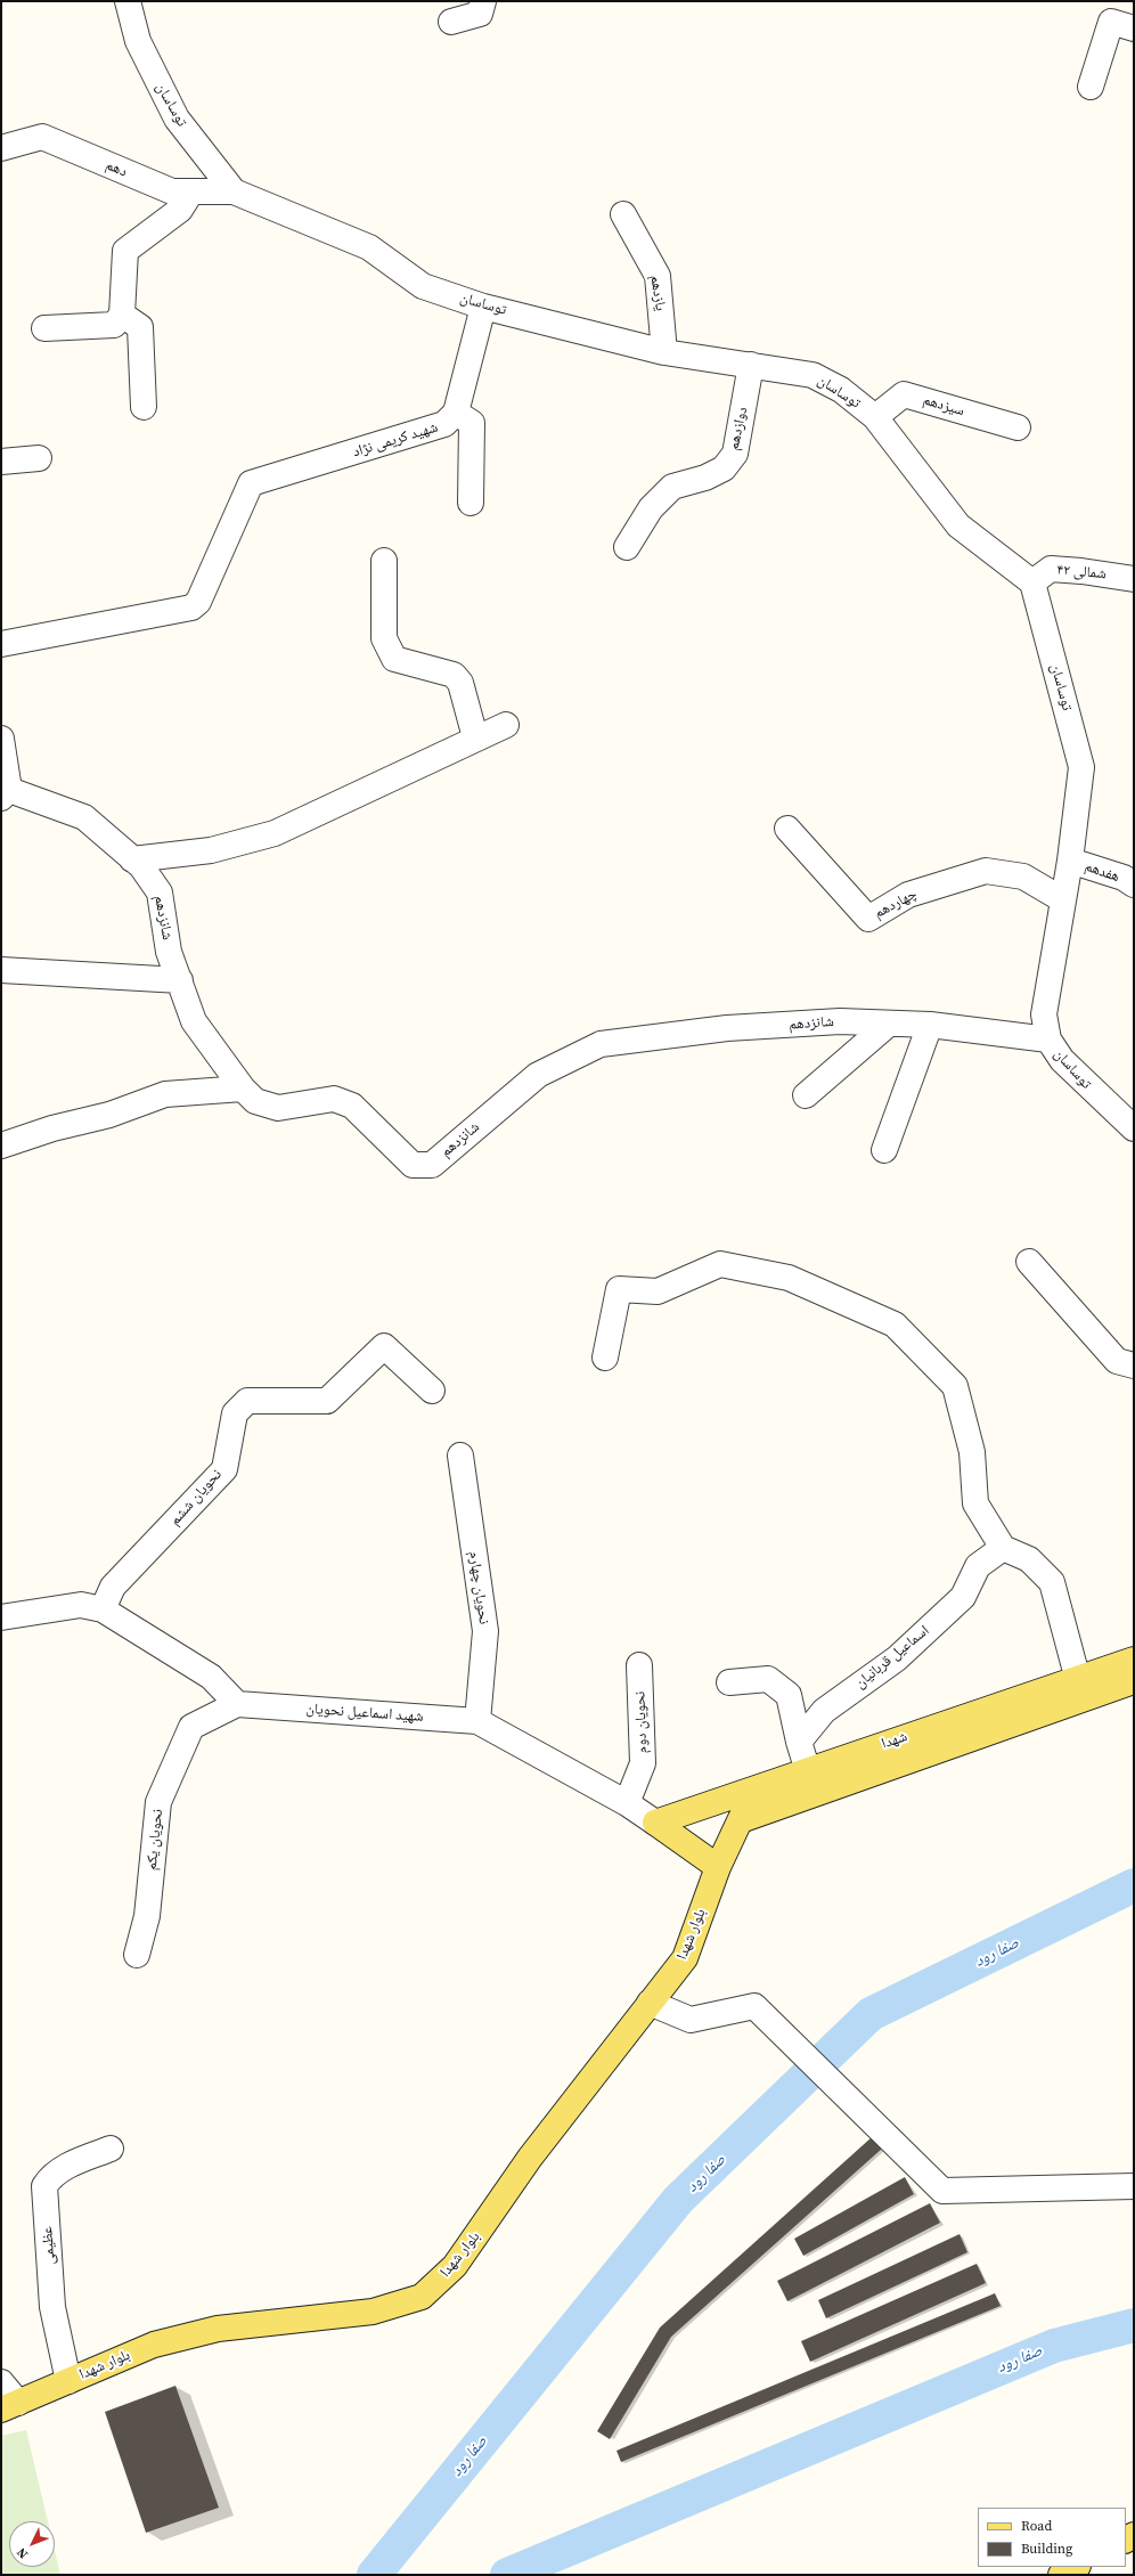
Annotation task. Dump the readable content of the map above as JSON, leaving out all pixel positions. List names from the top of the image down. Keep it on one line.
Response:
{"streets":{"main road":["شهید اسماعیل نحویان","شهدا","بلوار شهدا"],"street":["توساسان","دهم","یازدهم","سیزدهم","دوازدهم","شهید کریمی نژاد","شمالی ۴۲","هفدهم","چهاردهم","شانزدهم","نحویان ششم","نحویان چهارم","اسماعیل قربانیان","نحویان دوم","نحویان یکم","عظیمی"]},"crossings":[["توساسان","دهم"],["توساسان","یازدهم"],["توساسان","سیزدهم"],["توساسان","دوازدهم"],["توساسان","شهید کریمی نژاد"],["توساسان","شمالی ۴۲"],["توساسان","هفدهم"],["توساسان","چهاردهم"],["توساسان","شانزدهم"],["نحویان چهارم","شهید اسماعیل نحویان"],["شهید اسماعیل نحویان","نحویان دوم"],["شهید اسماعیل نحویان","شهدا"],["شهید اسماعیل نحویان","نحویان یکم"],["شهید اسماعیل نحویان","بلوار شهدا"],["شهدا","بلوار شهدا"],["بلوار شهدا","عظیمی"]],"water":["صفا رود"],"legend":["Road","Building"],"north":"bottom left"}
